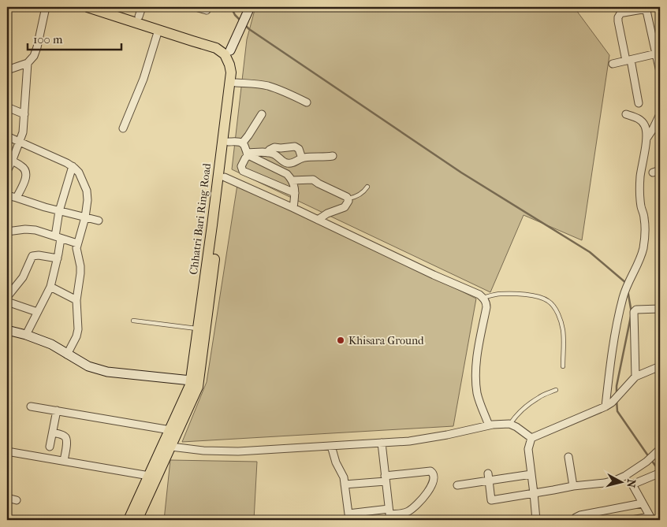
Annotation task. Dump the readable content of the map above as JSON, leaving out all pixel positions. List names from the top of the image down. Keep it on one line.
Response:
{"streets":{"main road":["Chhatri Bari Ring Road"]},"places":["Khisara Ground"],"scale_bar":"100 m","north":"right"}
